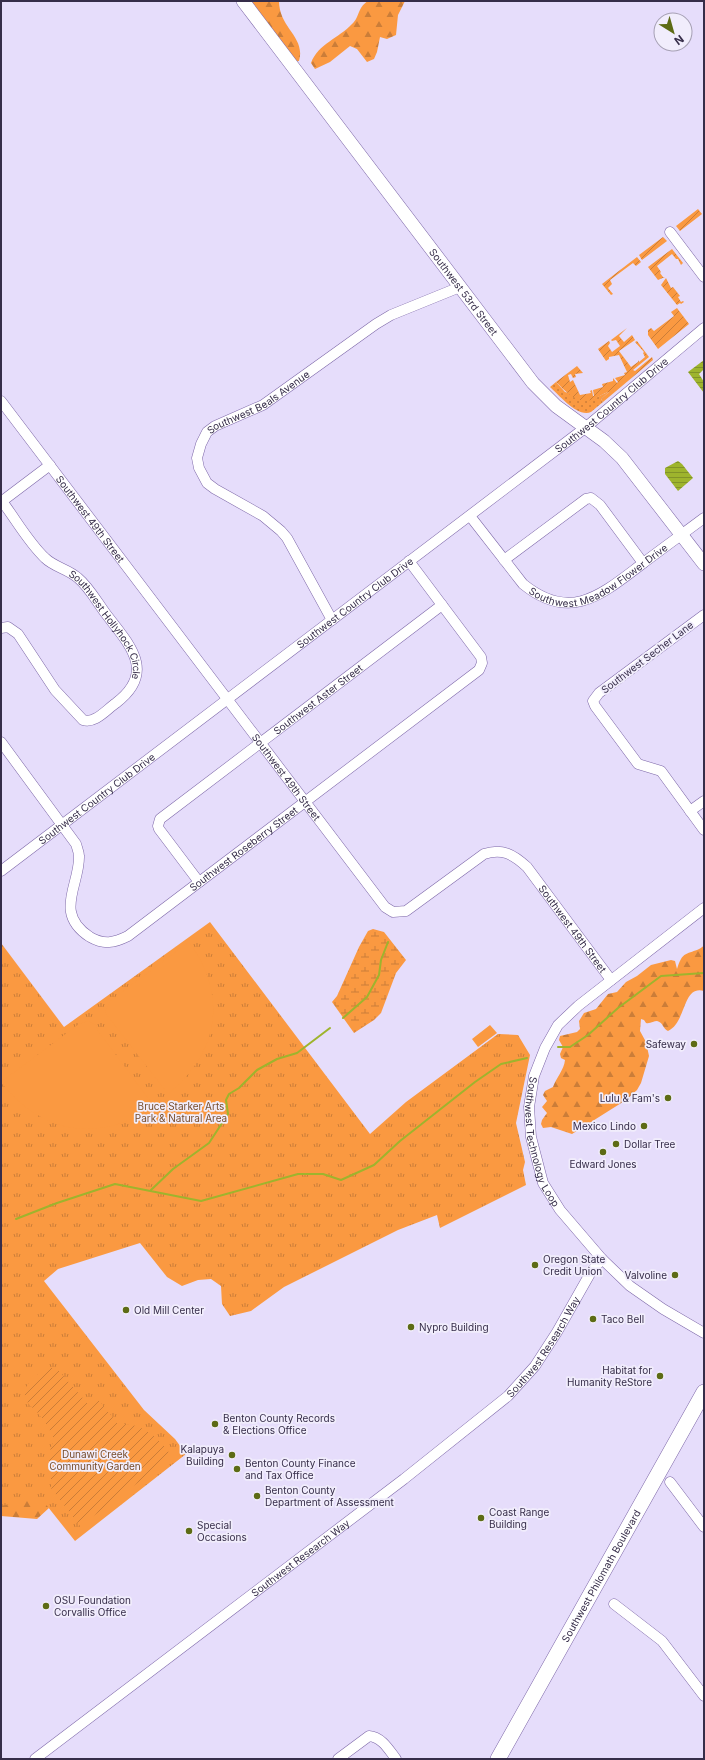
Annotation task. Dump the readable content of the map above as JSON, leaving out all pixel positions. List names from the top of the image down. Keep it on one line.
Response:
{"streets":{"highway":["Southwest Philomath Boulevard"],"main road":["Southwest 53rd Street"],"street":["Southwest Beals Avenue","Southwest Country Club Drive","Southwest 49th Street","Southwest Meadow Flower Drive","Southwest Hollyhock Circle","Southwest Secher Lane","Southwest Aster Street","Southwest Roseberry Street","Southwest Technology Loop","Southwest Research Way"]},"crossings":[["Southwest 53rd Street","Southwest Beals Avenue"],["Southwest 53rd Street","Southwest Country Club Drive"],["Southwest 53rd Street","Southwest Meadow Flower Drive"],["Southwest Beals Avenue","Southwest Country Club Drive"],["Southwest Country Club Drive","Southwest 49th Street"],["Southwest Country Club Drive","Southwest Meadow Flower Drive"],["Southwest Country Club Drive","Southwest Roseberry Street"],["Southwest 49th Street","Southwest Aster Street"],["Southwest 49th Street","Southwest Roseberry Street"],["Southwest 49th Street","Southwest Technology Loop"],["Southwest Aster Street","Southwest Roseberry Street"],["Southwest Technology Loop","Southwest Research Way"]],"parks":["Bruce Starker Arts Park & Natural Area","Dunawi Creek Community Garden"],"places":["Safeway","Lulu & Fam's","Mexico Lindo","Dollar Tree","Edward Jones","Oregon State Credit Union","Valvoline","Old Mill Center","Taco Bell","Nypro Building","Habitat for Humanity ReStore","Benton County Records & Elections Office","Kalapuya Building","Benton County Finance and Tax Office","Benton County Department of Assessment","Coast Range Building","Special Occasions","OSU Foundation Corvallis Office"],"north":"bottom right"}
